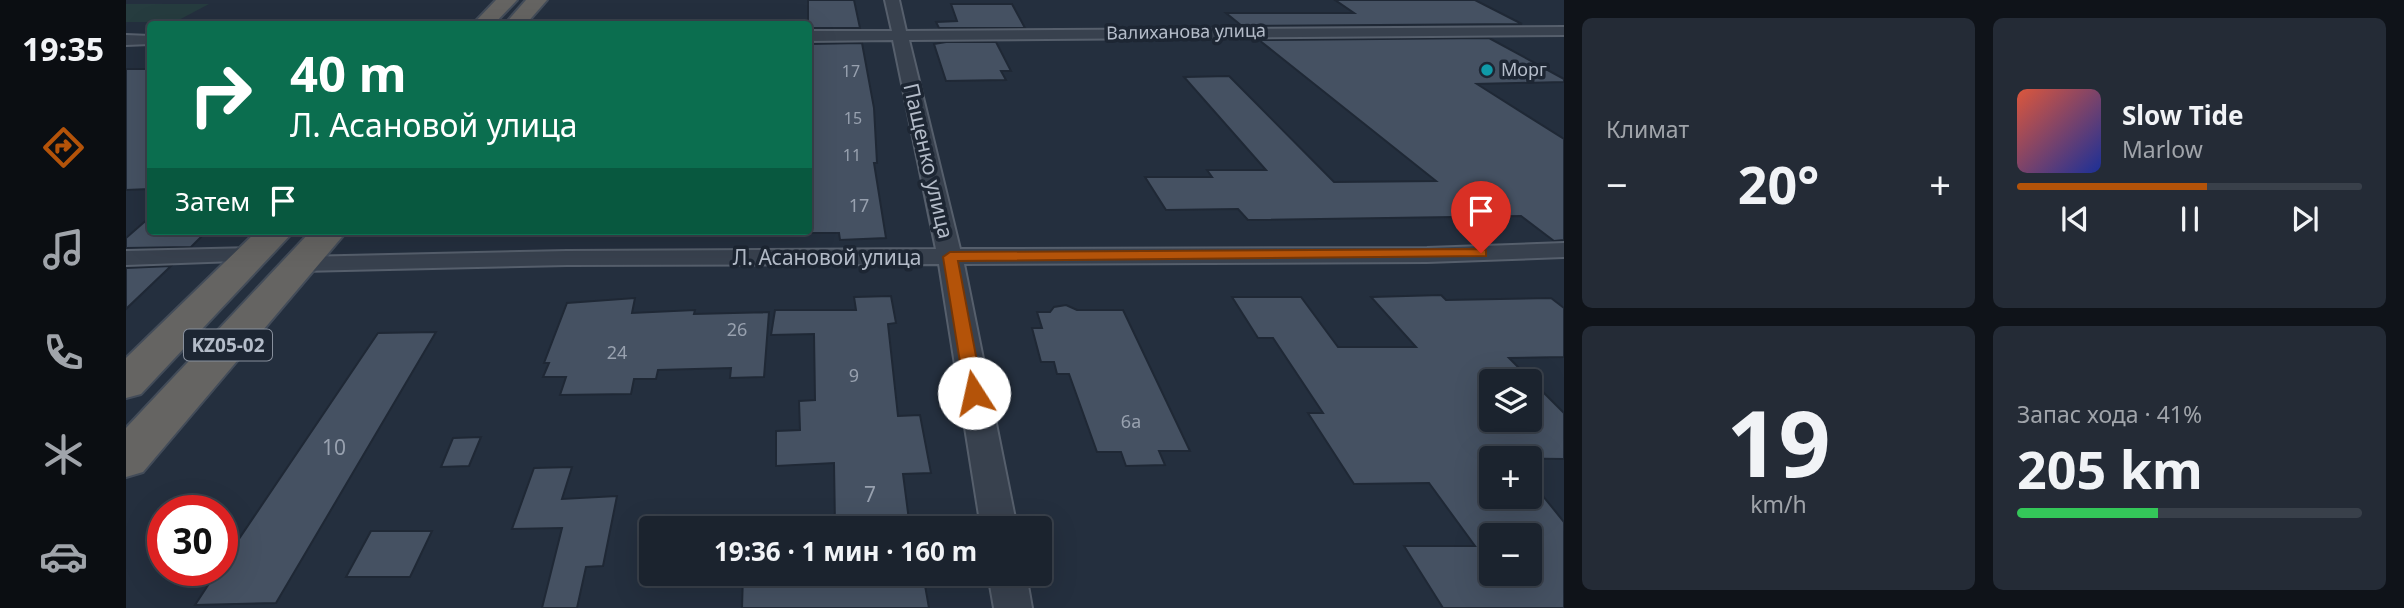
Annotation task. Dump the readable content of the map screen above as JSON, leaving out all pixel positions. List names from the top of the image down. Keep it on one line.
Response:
{"streets":{"highway":["KZ05-02"],"street":["Валиханова улица","Пащенко улица","Л. Асановой улица"]},"crossings":[["Валиханова улица","Пащенко улица"],["Пащенко улица","Л. Асановой улица"],["Л. Асановой улица","KZ05-02"]],"places":["Морг"],"house_numbers":["17","15","11","17","26","24","9","6а","10","7"],"page":{"tabs":"19:35","tile":["Климат",["19","km/h"],["Запас хода · 41%","205 km"]],"turn":["40 m","Л. Асановой улица"],"song":["Slow Tide","Marlow"],"heat":["−","20°","+"],"then":"Затем","map_buttons":["+","−"],"limit":"30","trip":"19:36 · 1 мин · 160 m"}}
